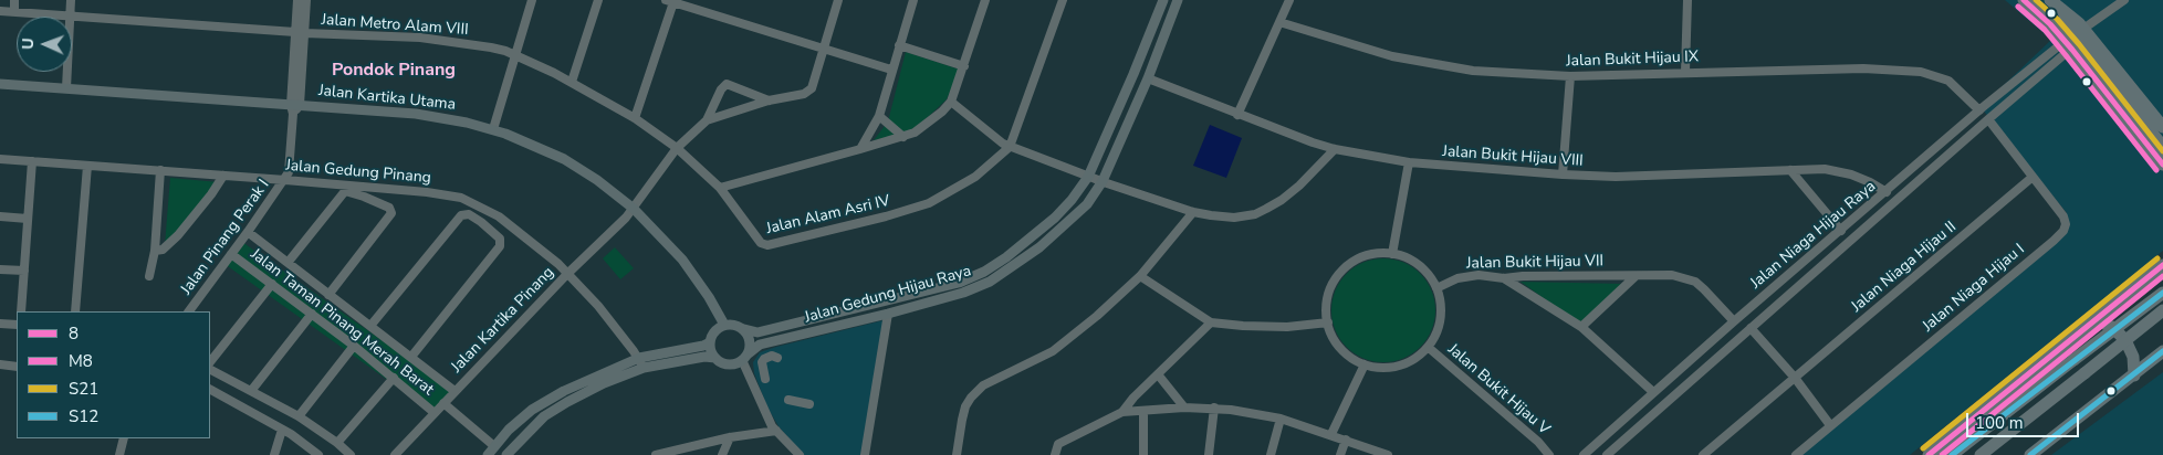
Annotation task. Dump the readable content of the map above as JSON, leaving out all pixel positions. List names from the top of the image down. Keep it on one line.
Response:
{"streets":{"main road":["Jalan Kartika Utama","Jalan Gedung Hijau Raya"],"street":["Jalan Metro Alam VIII","Jalan Bukit Hijau IX","Jalan Bukit Hijau VIII","Jalan Gedung Pinang","Jalan Alam Asri IV","Jalan Niaga Hijau Raya","Jalan Pinang Perak I","Jalan Bukit Hijau VII","Jalan Niaga Hijau II","Jalan Niaga Hijau I","Jalan Kartika Pinang","Jalan Taman Pinang Merah Barat","Jalan Bukit Hijau V"]},"crossings":[["Jalan Metro Alam VIII","Jalan Alam Asri IV"],["Jalan Bukit Hijau IX","Jalan Niaga Hijau Raya"],["Jalan Kartika Utama","Jalan Pinang Perak I"],["Jalan Kartika Utama","Jalan Gedung Hijau Raya"],["Jalan Kartika Utama","Jalan Kartika Pinang"],["Jalan Bukit Hijau VIII","Jalan Niaga Hijau Raya"],["Jalan Bukit Hijau VIII","Jalan Gedung Hijau Raya"],["Jalan Gedung Pinang","Jalan Pinang Perak I"],["Jalan Gedung Pinang","Jalan Kartika Pinang"],["Jalan Alam Asri IV","Jalan Kartika Pinang"],["Jalan Niaga Hijau Raya","Jalan Bukit Hijau VII"],["Jalan Niaga Hijau Raya","Jalan Niaga Hijau I"],["Jalan Pinang Perak I","Jalan Taman Pinang Merah Barat"],["Jalan Bukit Hijau VII","Jalan Bukit Hijau V"],["Jalan Niaga Hijau II","Jalan Niaga Hijau I"],["Jalan Kartika Pinang","Jalan Taman Pinang Merah Barat"]],"districts":["Pondok Pinang"],"lines":["transit line 8","transit line S21","transit line M8","transit line S12"],"legend":["8","M8","S21","S12"],"scale_bar":"100 m","north":"left"}
